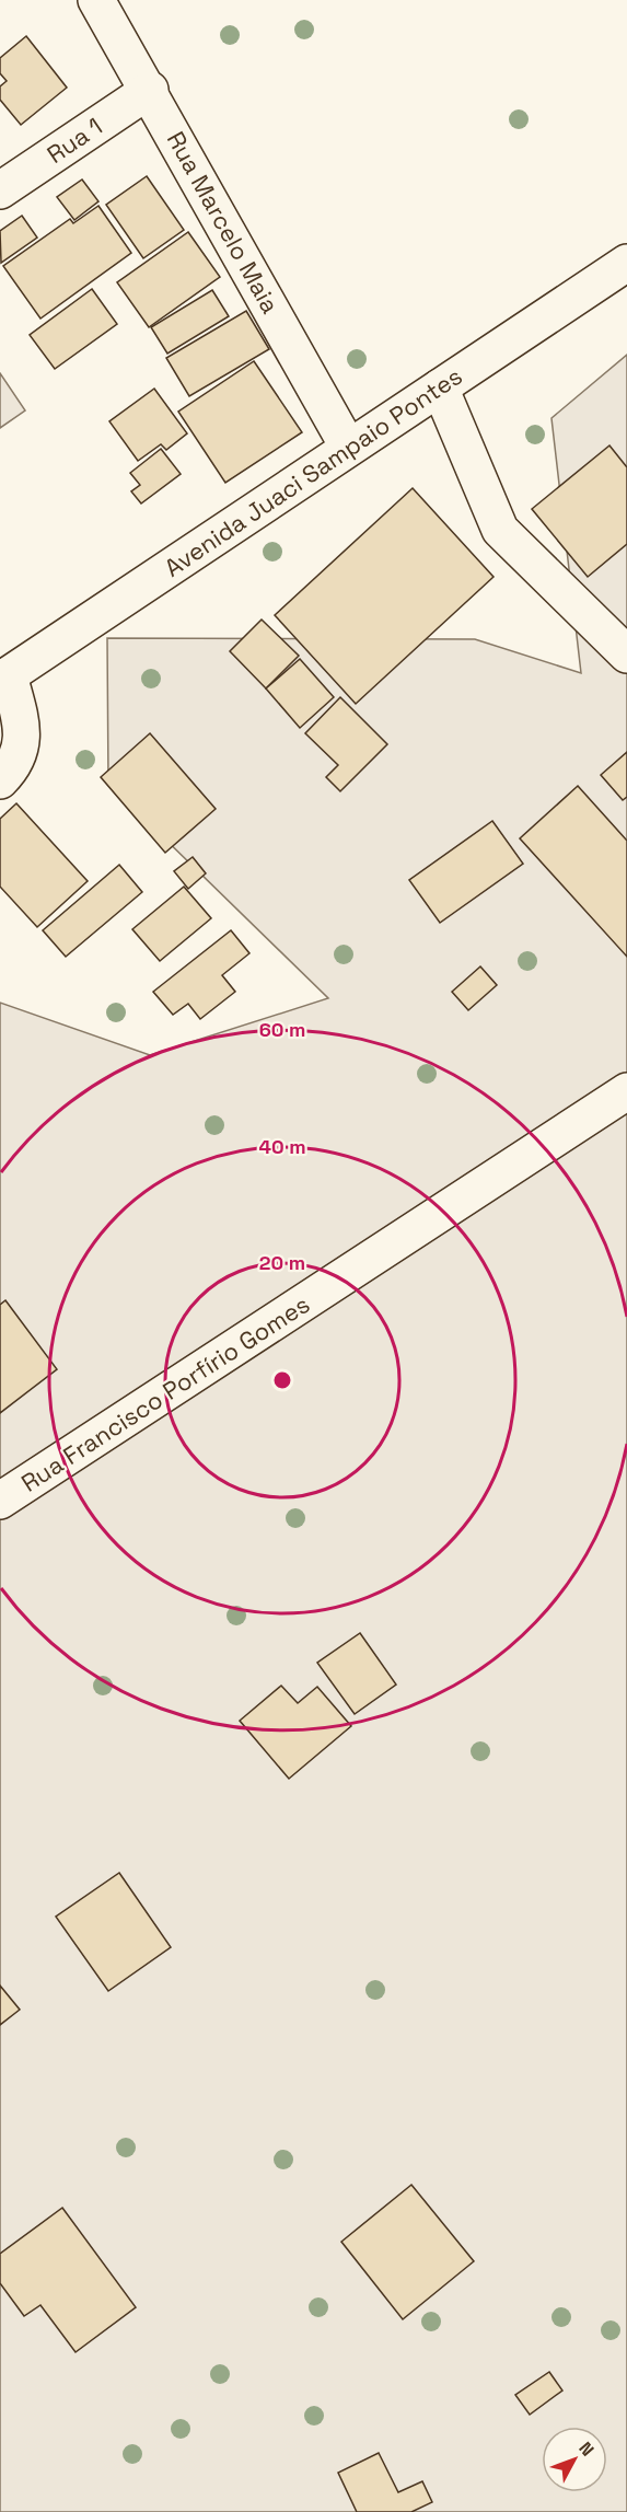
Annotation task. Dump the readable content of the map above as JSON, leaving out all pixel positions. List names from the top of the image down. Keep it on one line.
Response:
{"streets":{"street":["Rua 1","Rua Marcelo Maia","Avenida Juaci Sampaio Pontes","Rua Francisco Porfírio Gomes"]},"crossings":[["Rua 1","Rua Marcelo Maia"],["Rua Marcelo Maia","Avenida Juaci Sampaio Pontes"]],"north":"top right","rings":["60 m","40 m","20 m"]}
